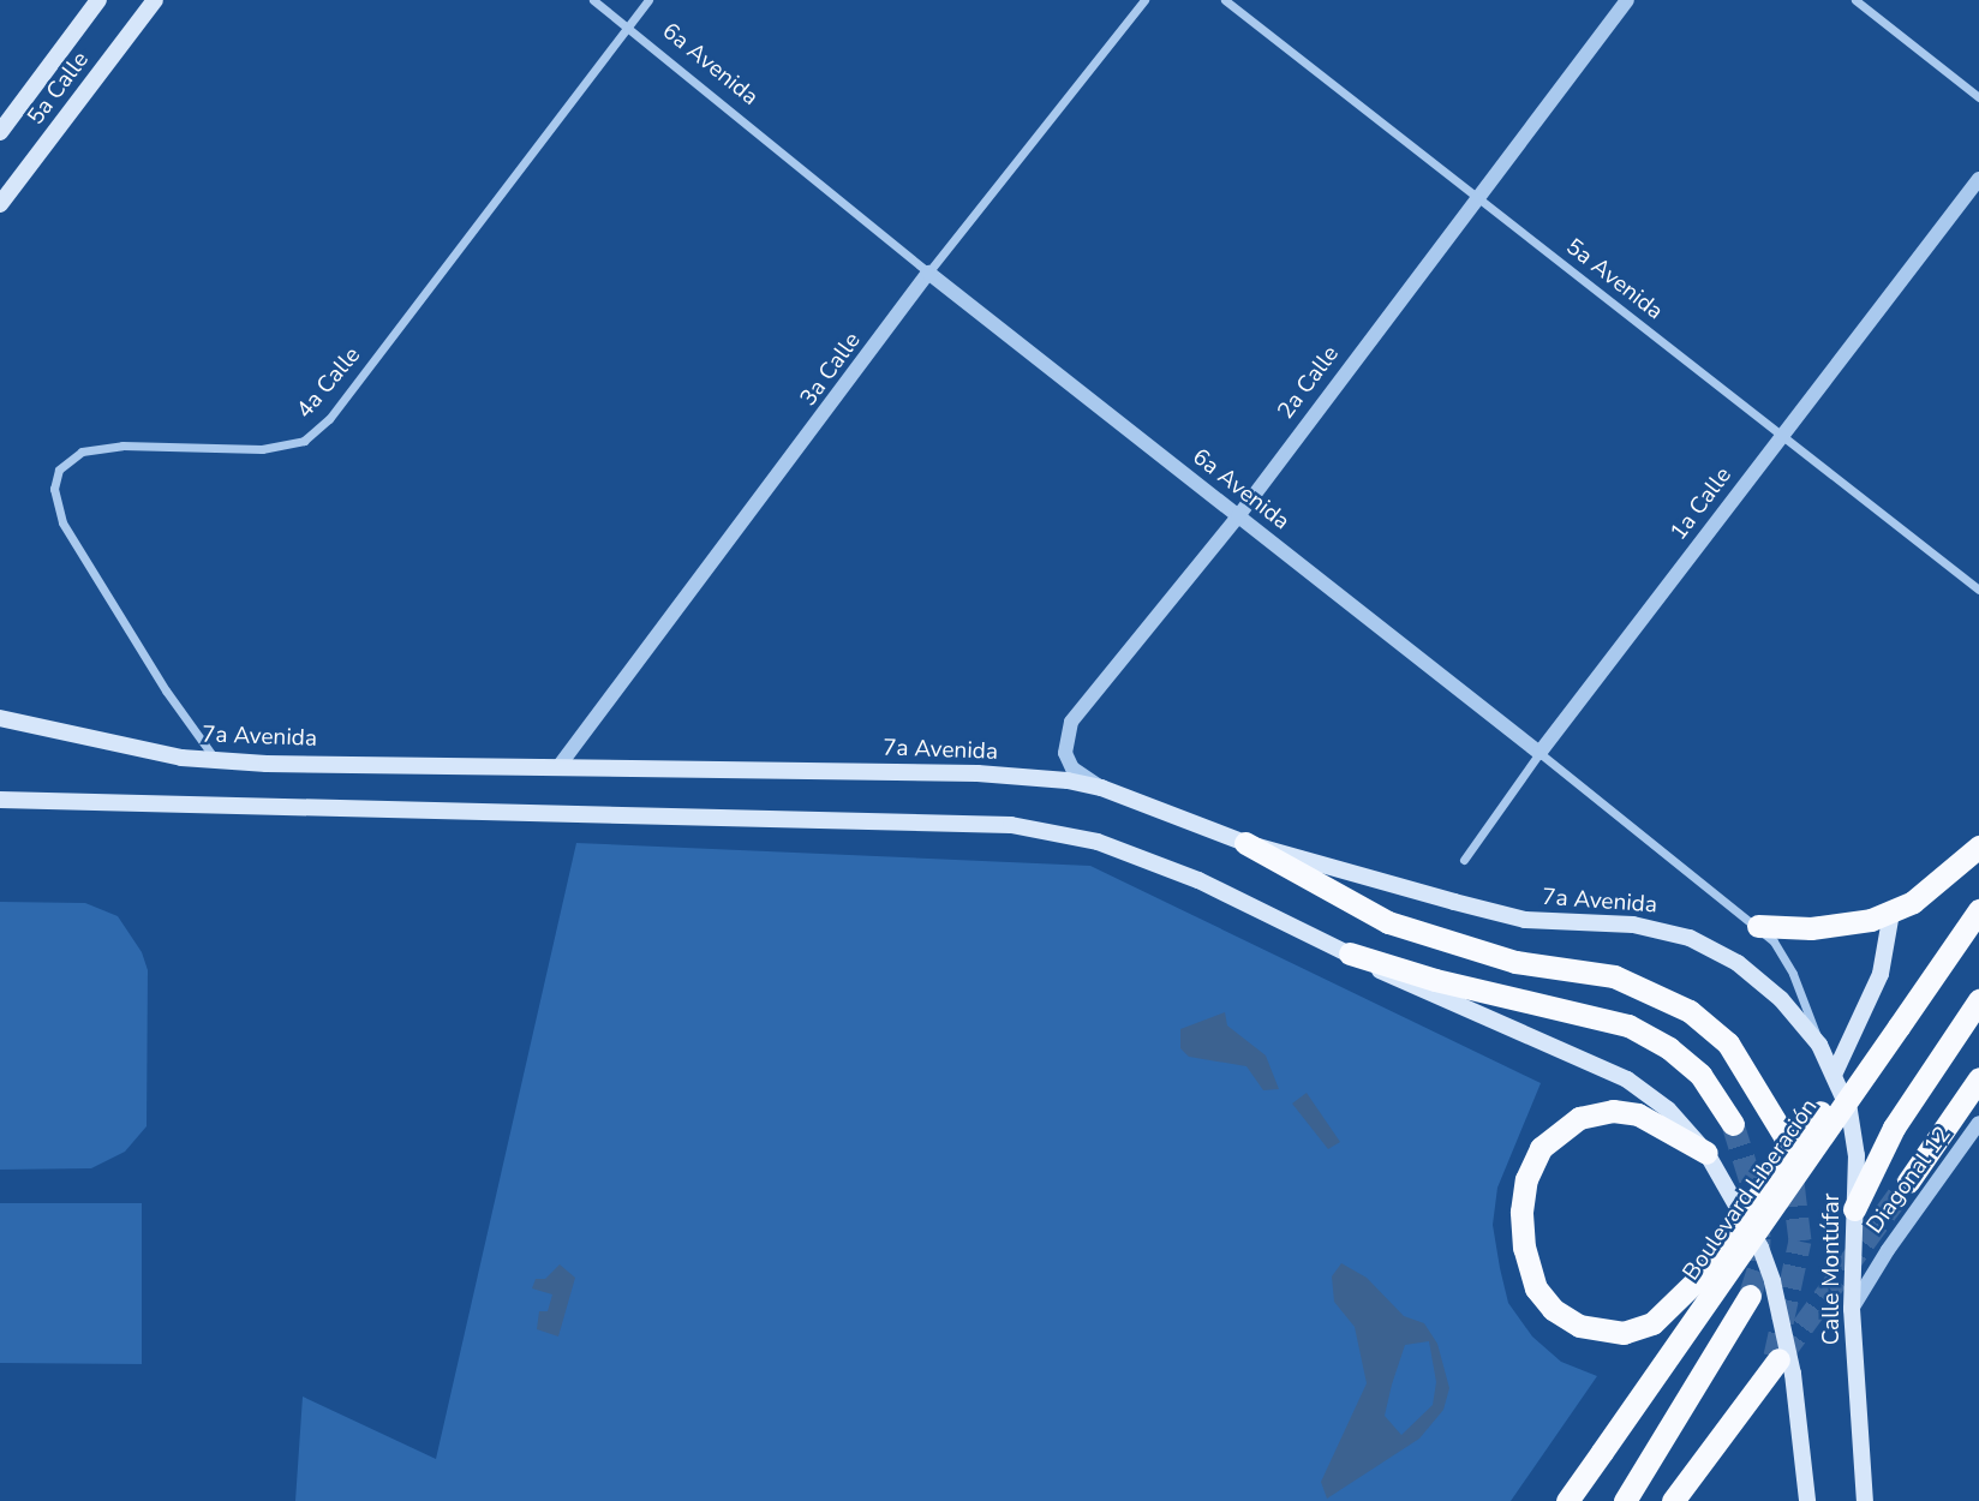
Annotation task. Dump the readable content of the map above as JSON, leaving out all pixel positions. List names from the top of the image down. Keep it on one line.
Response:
{"streets":{"highway":["Boulevard Liberación"],"main road":["5a Calle","7a Avenida","Calle Montúfar"],"street":["6a Avenida","5a Avenida","3a Calle","4a Calle","2a Calle","1a Calle","Diagonal 12"]},"crossings":[["6a Avenida","3a Calle"],["6a Avenida","4a Calle"],["6a Avenida","2a Calle"],["6a Avenida","1a Calle"],["6a Avenida","7a Avenida"],["6a Avenida","Calle Montúfar"],["5a Avenida","2a Calle"],["5a Avenida","1a Calle"],["3a Calle","7a Avenida"],["4a Calle","7a Avenida"],["2a Calle","7a Avenida"],["7a Avenida","Calle Montúfar"],["Diagonal 12","Calle Montúfar"]]}
